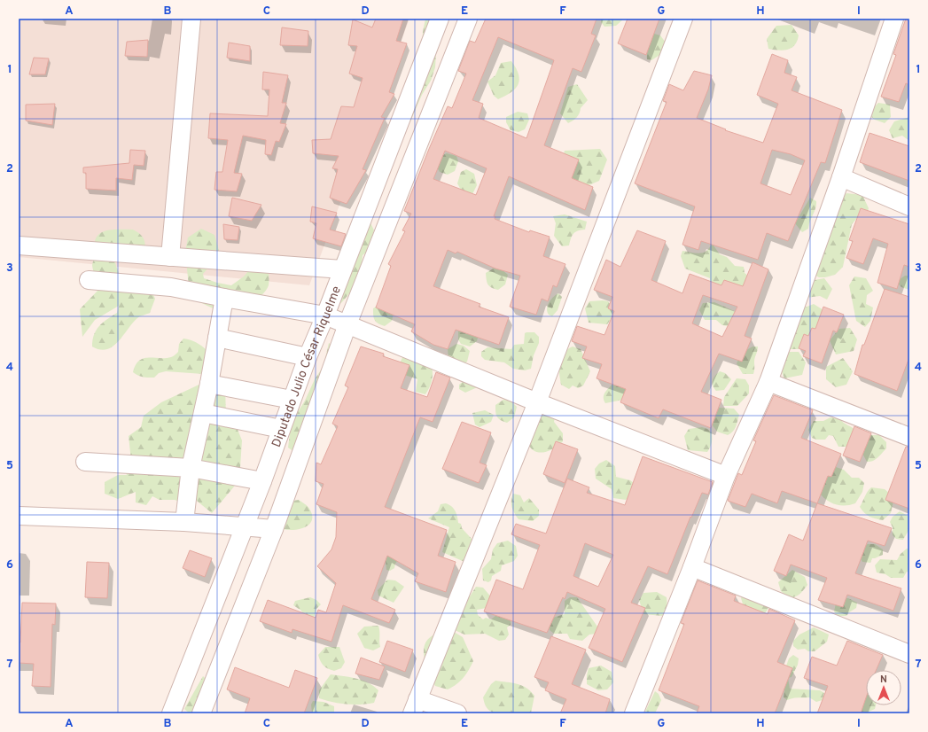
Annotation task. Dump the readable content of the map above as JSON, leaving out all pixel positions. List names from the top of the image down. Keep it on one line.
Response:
{"streets":{"street":["Diputado Julio César Riquelme"]},"north":"top","grid":{"columns":["A","B","C","D","E","F","G","H","I"],"rows":["1","2","3","4","5","6","7"]}}
